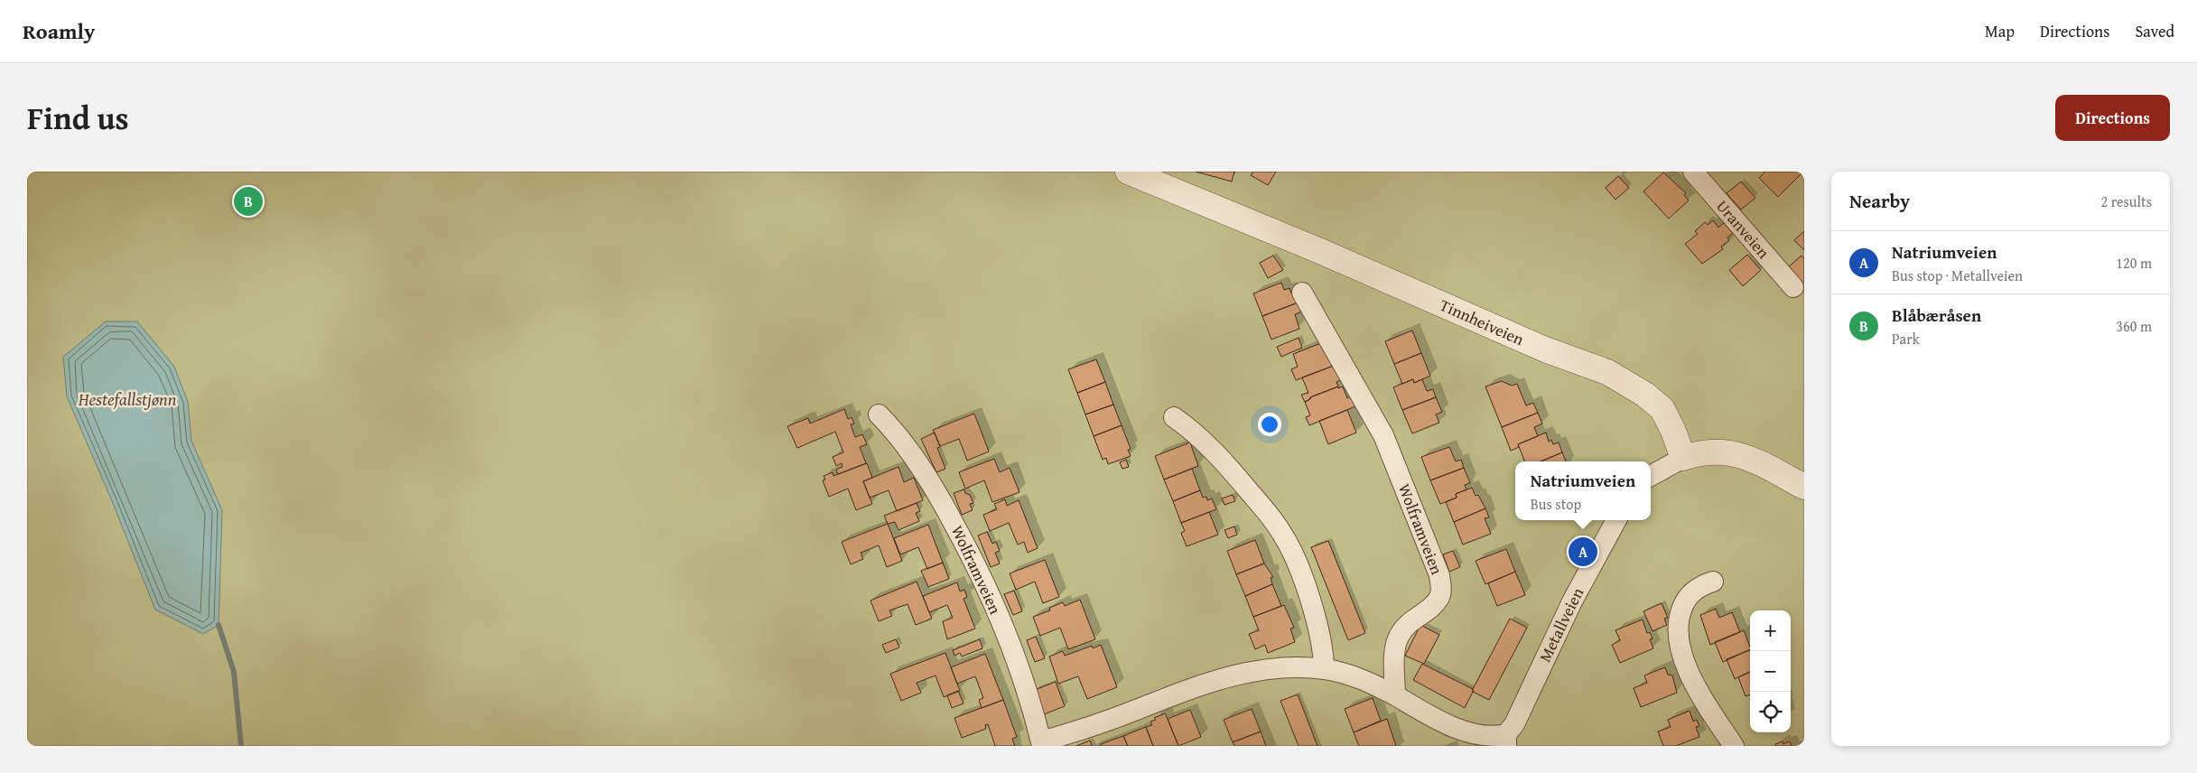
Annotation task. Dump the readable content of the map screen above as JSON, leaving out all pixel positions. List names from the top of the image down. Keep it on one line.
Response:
{"streets":{"street":["Uranveien","Tinnheiveien","Wolframveien","Metallveien"]},"crossings":[["Wolframveien","Metallveien"]],"water":["Hestefallstjønn"],"page":{"header":"Roamly","nav":["Map","Directions","Saved"],"title":"Find us","buttons":"Directions","heading":["Nearby","2 results"],"pins":["B","A"],"list":[{"mark":"A","name":"Natriumveien","note":"Bus stop · Metallveien","value":"120 m"},{"mark":"B","name":"Blåbæråsen","note":"Park","value":"360 m"}],"popup":["Natriumveien","Bus stop"],"map_buttons":["+","−"]}}
